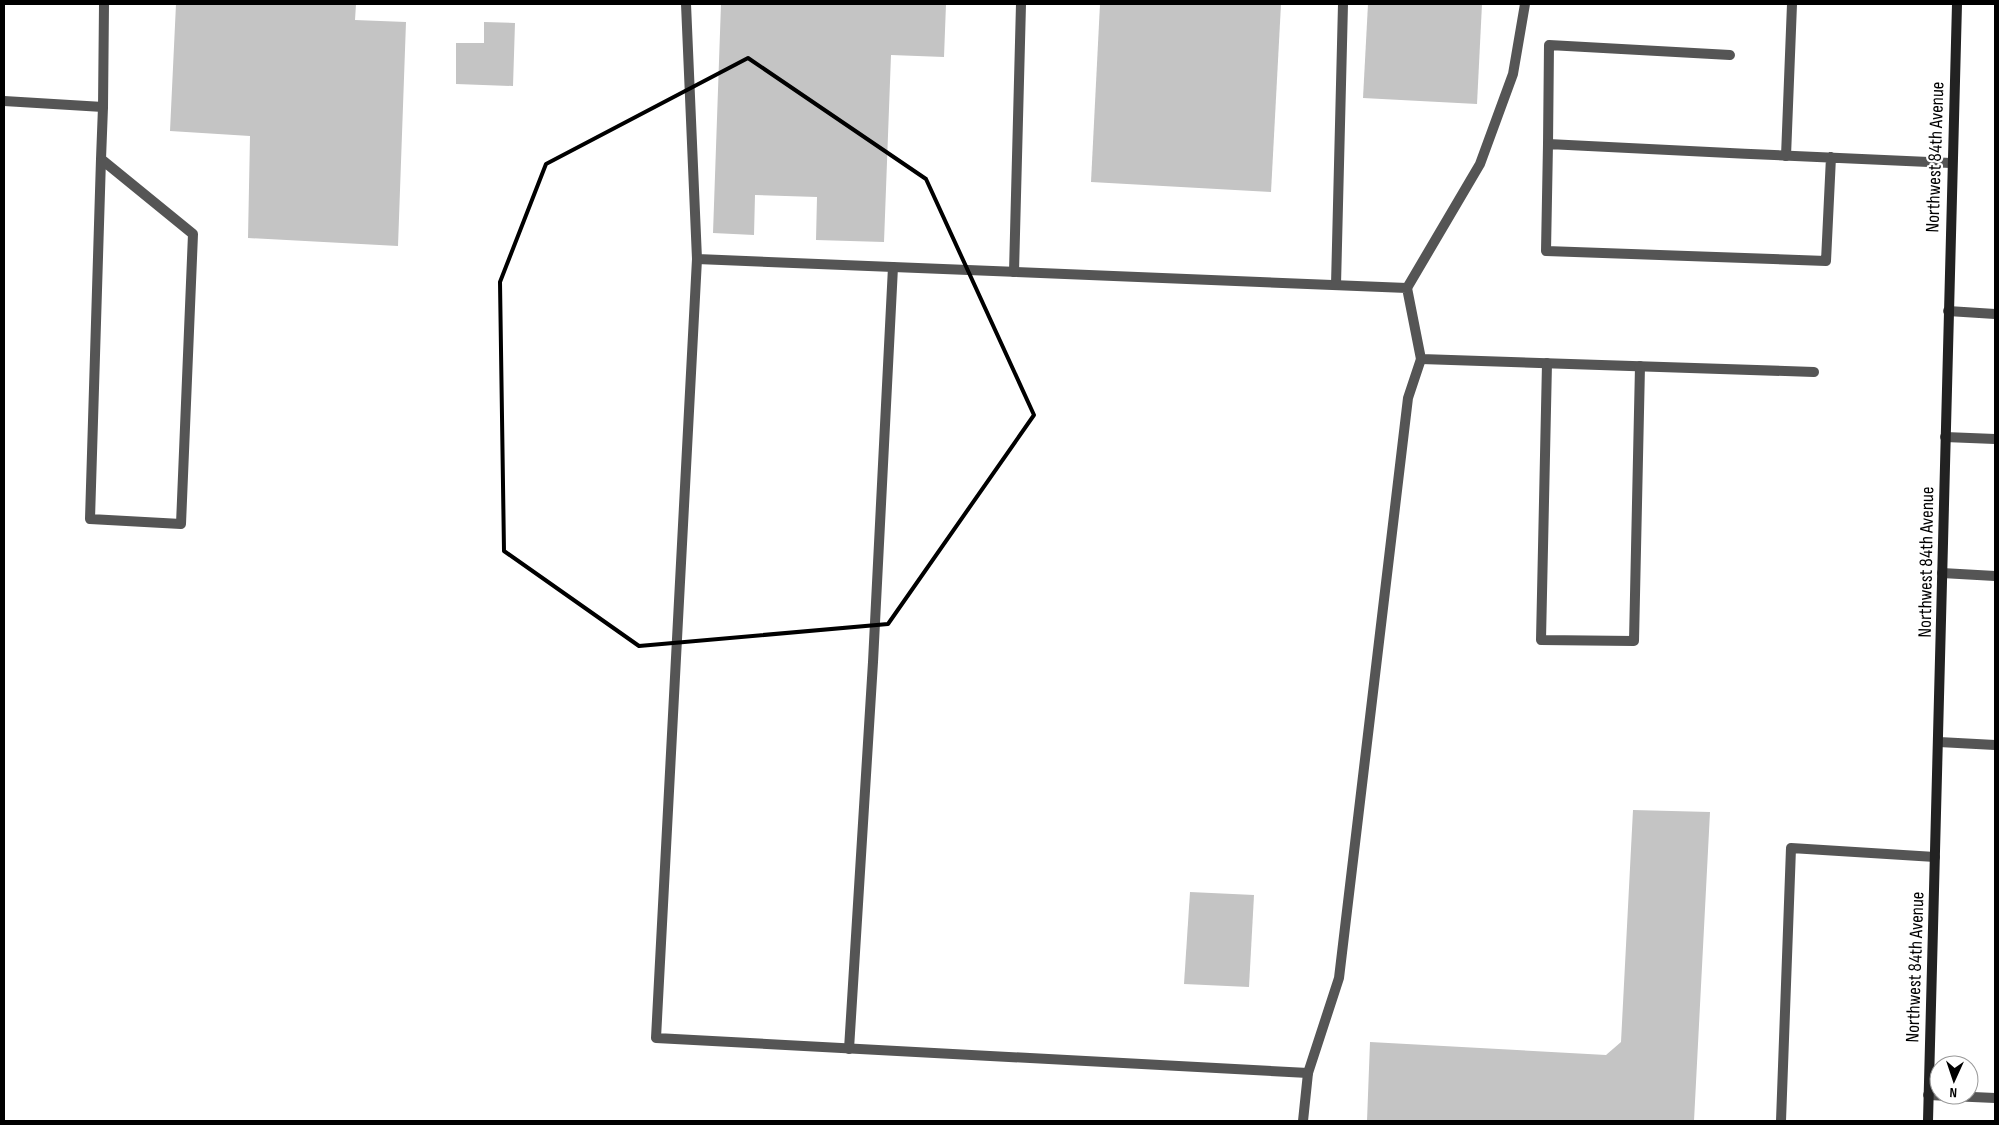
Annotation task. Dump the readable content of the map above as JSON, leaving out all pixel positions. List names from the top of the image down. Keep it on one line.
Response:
{"streets":{"street":["Northwest 84th Avenue"]},"north":"bottom"}
